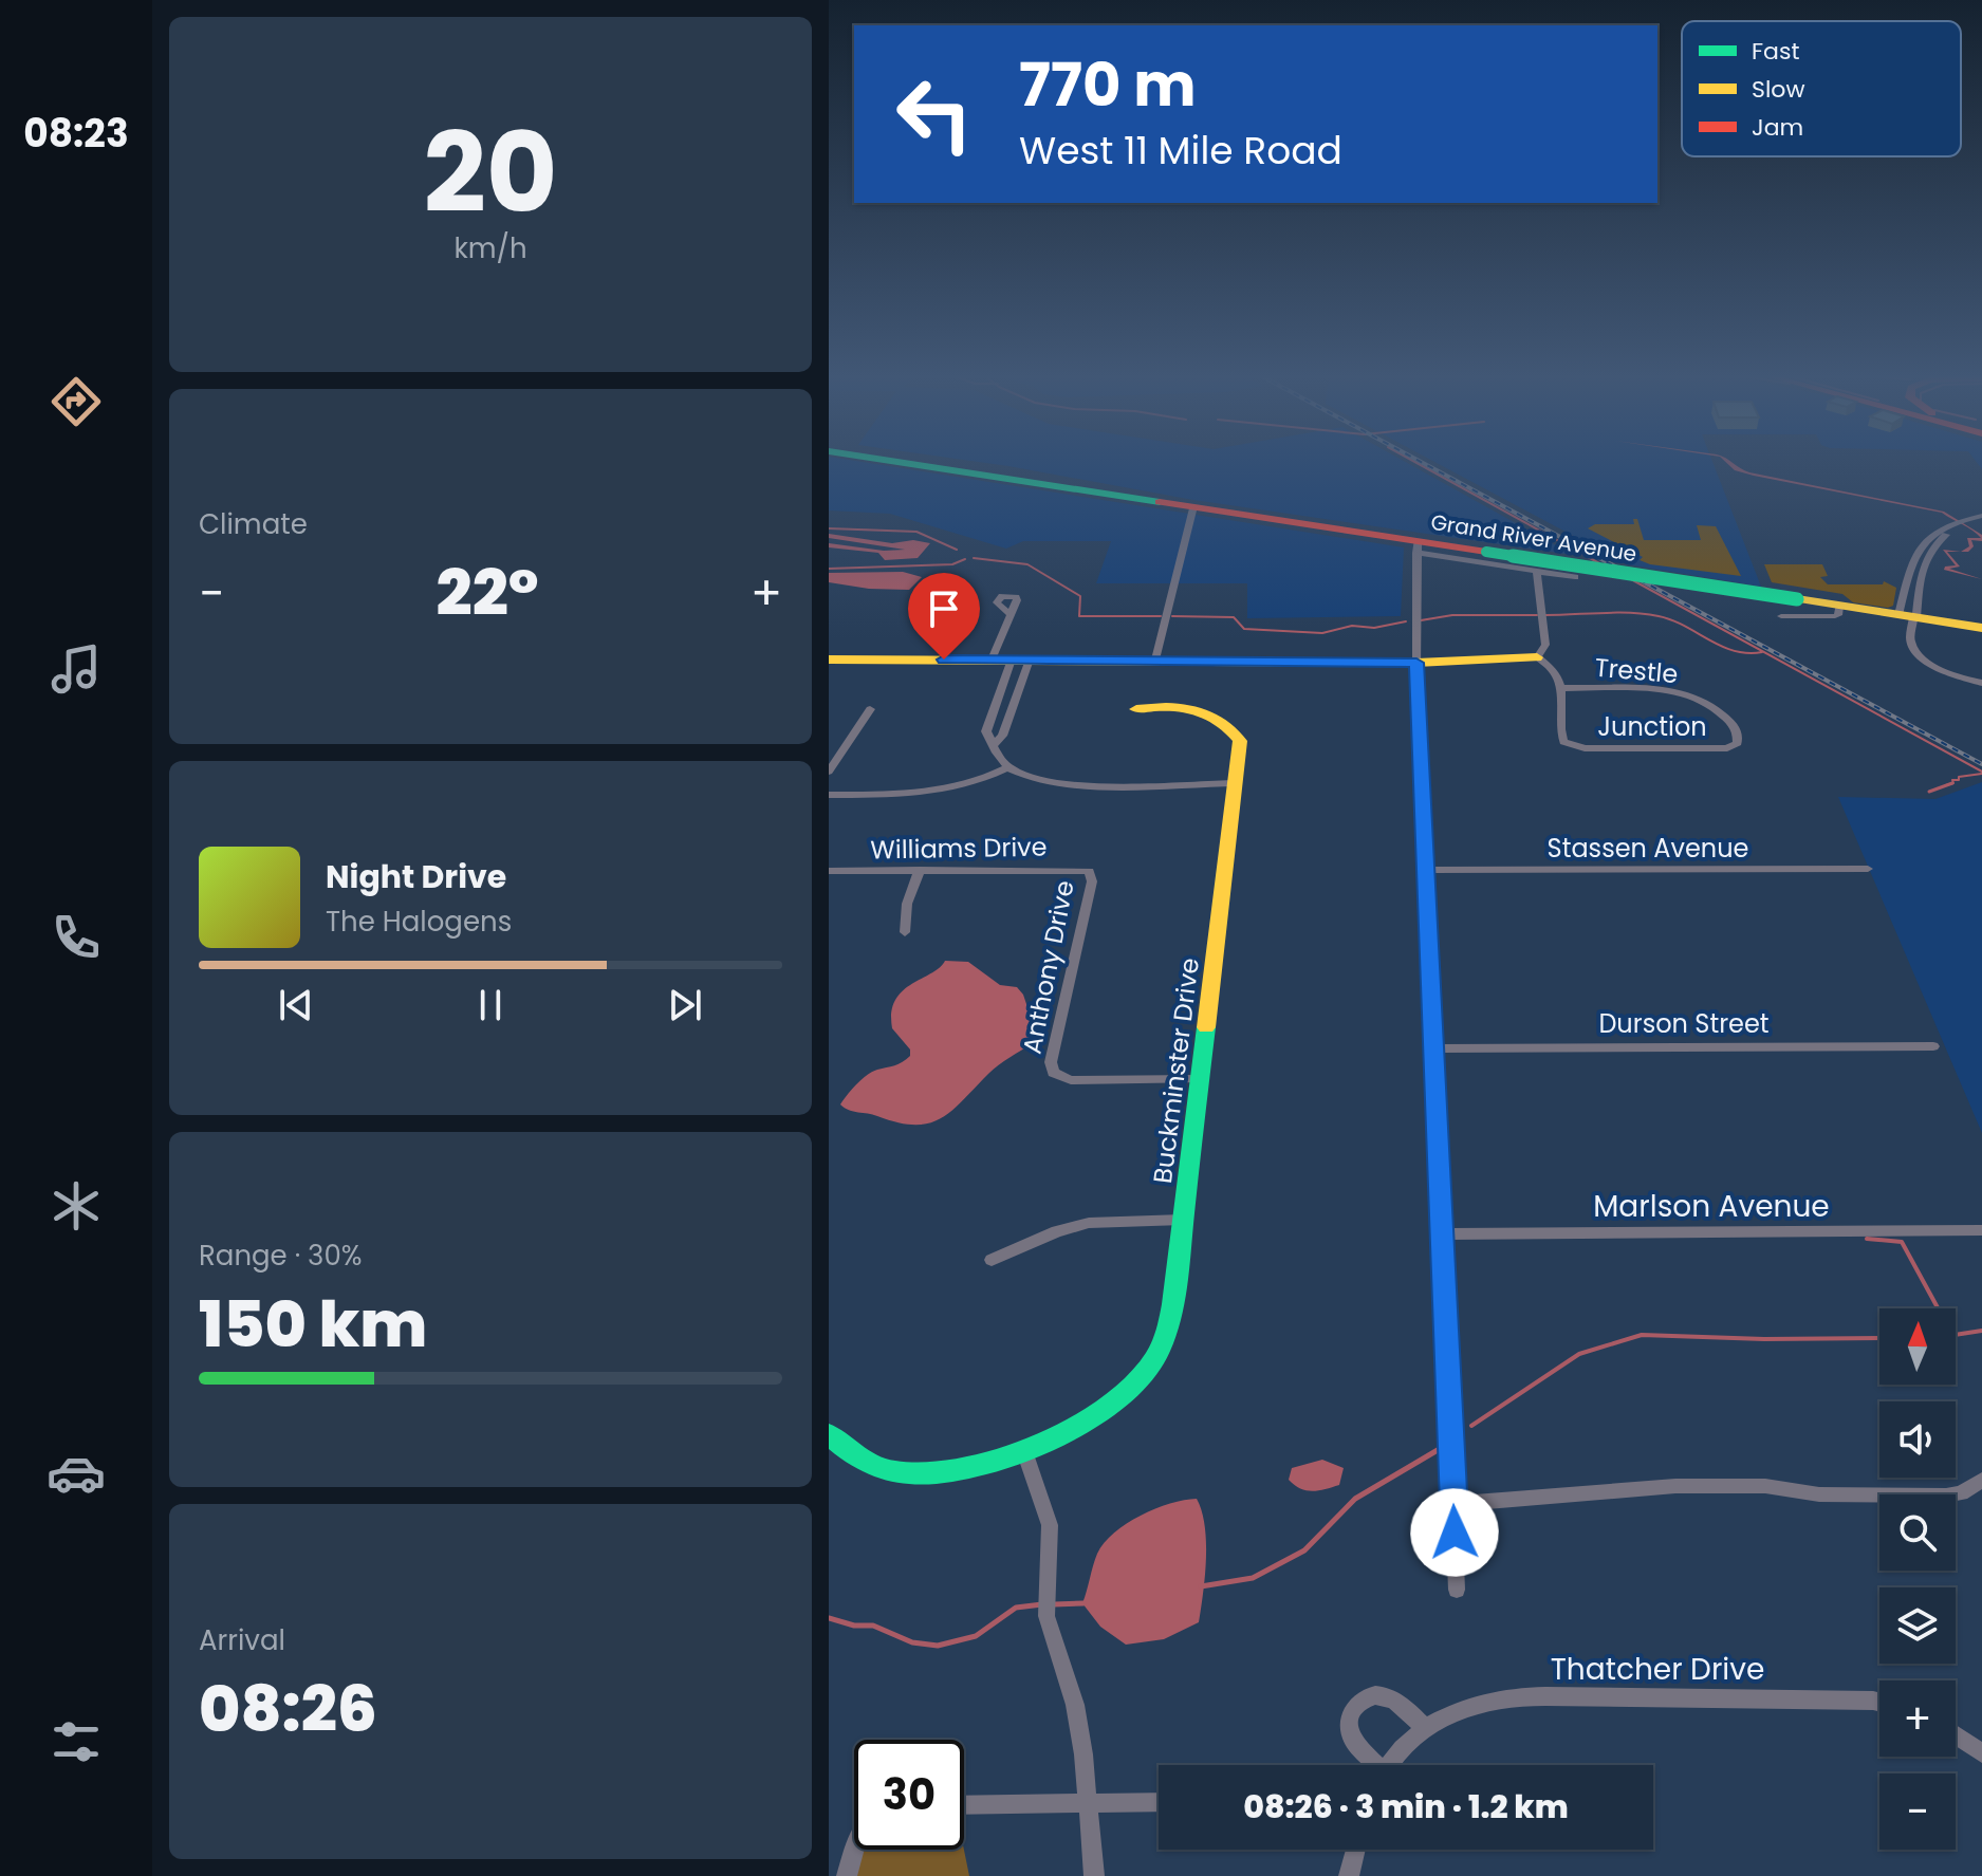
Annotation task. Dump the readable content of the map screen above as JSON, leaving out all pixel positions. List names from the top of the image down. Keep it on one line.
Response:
{"streets":{"main road":["Grand River Avenue","Buckminster Drive"],"street":["Trestle","Junction","Williams Drive","Stassen Avenue","Anthony Drive","Durson Street","Marlson Avenue","Thatcher Drive"]},"crossings":[["Trestle","Junction"],["Williams Drive","Anthony Drive"],["Anthony Drive","Buckminster Drive"]],"legend":["Fast","Slow","Jam"],"north":"top","page":{"tabs":"08:23","tile":[["20","km/h"],"Climate",["Range · 30%","150 km"],["Arrival","08:26"]],"turn":["770 m","West 11 Mile Road"],"heat":["−","22°","+"],"song":["Night Drive","The Halogens"],"map_buttons":["+","−"],"limit":"30","trip":"08:26 · 3 min · 1.2 km"}}
